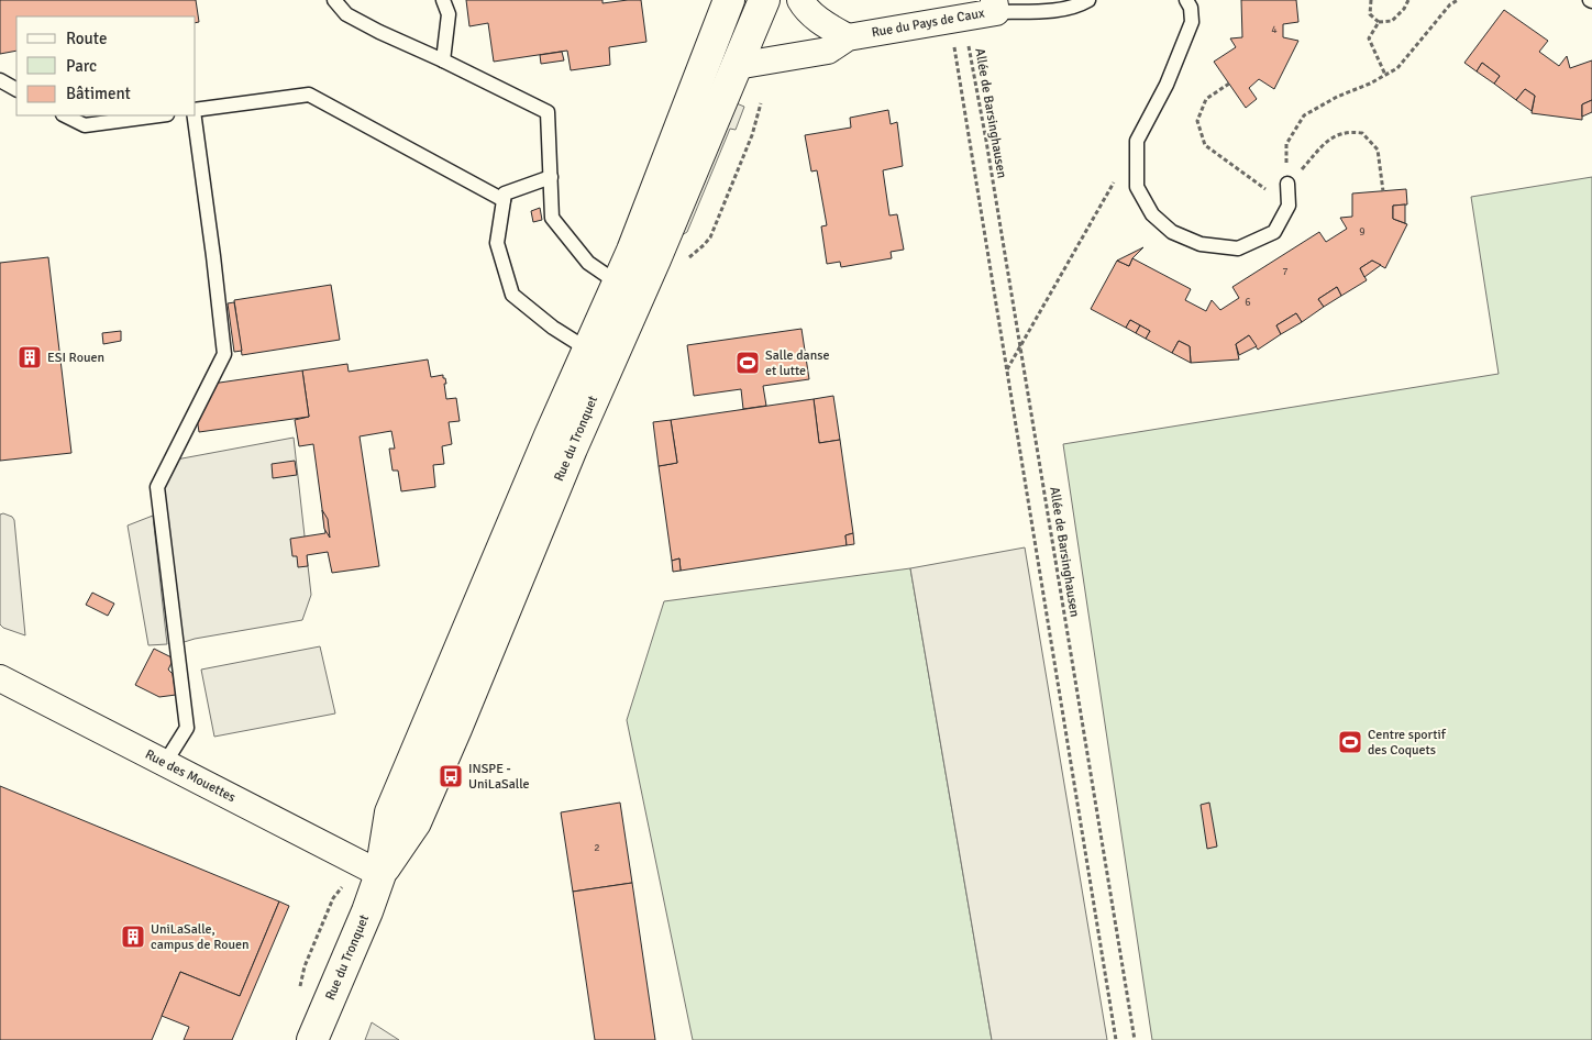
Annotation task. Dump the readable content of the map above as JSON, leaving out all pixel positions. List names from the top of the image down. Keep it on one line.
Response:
{"streets":{"street":["Rue du Pays de Caux","Rue du Tronquet","Rue des Mouettes"],"path":["Allée de Barsinghausen"]},"crossings":[["Rue du Pays de Caux","Allée de Barsinghausen"],["Rue du Pays de Caux","Rue du Tronquet"],["Rue du Tronquet","Rue des Mouettes"]],"places":{"building":["ESI Rouen","UniLaSalle, campus de Rouen"],"sports":["Salle danse et lutte","Centre sportif des Coquets"],"bus stop":["INSPE - UniLaSalle"]},"house_numbers":["4","9","7","6","2"],"legend":["Route","Parc","Bâtiment"]}
